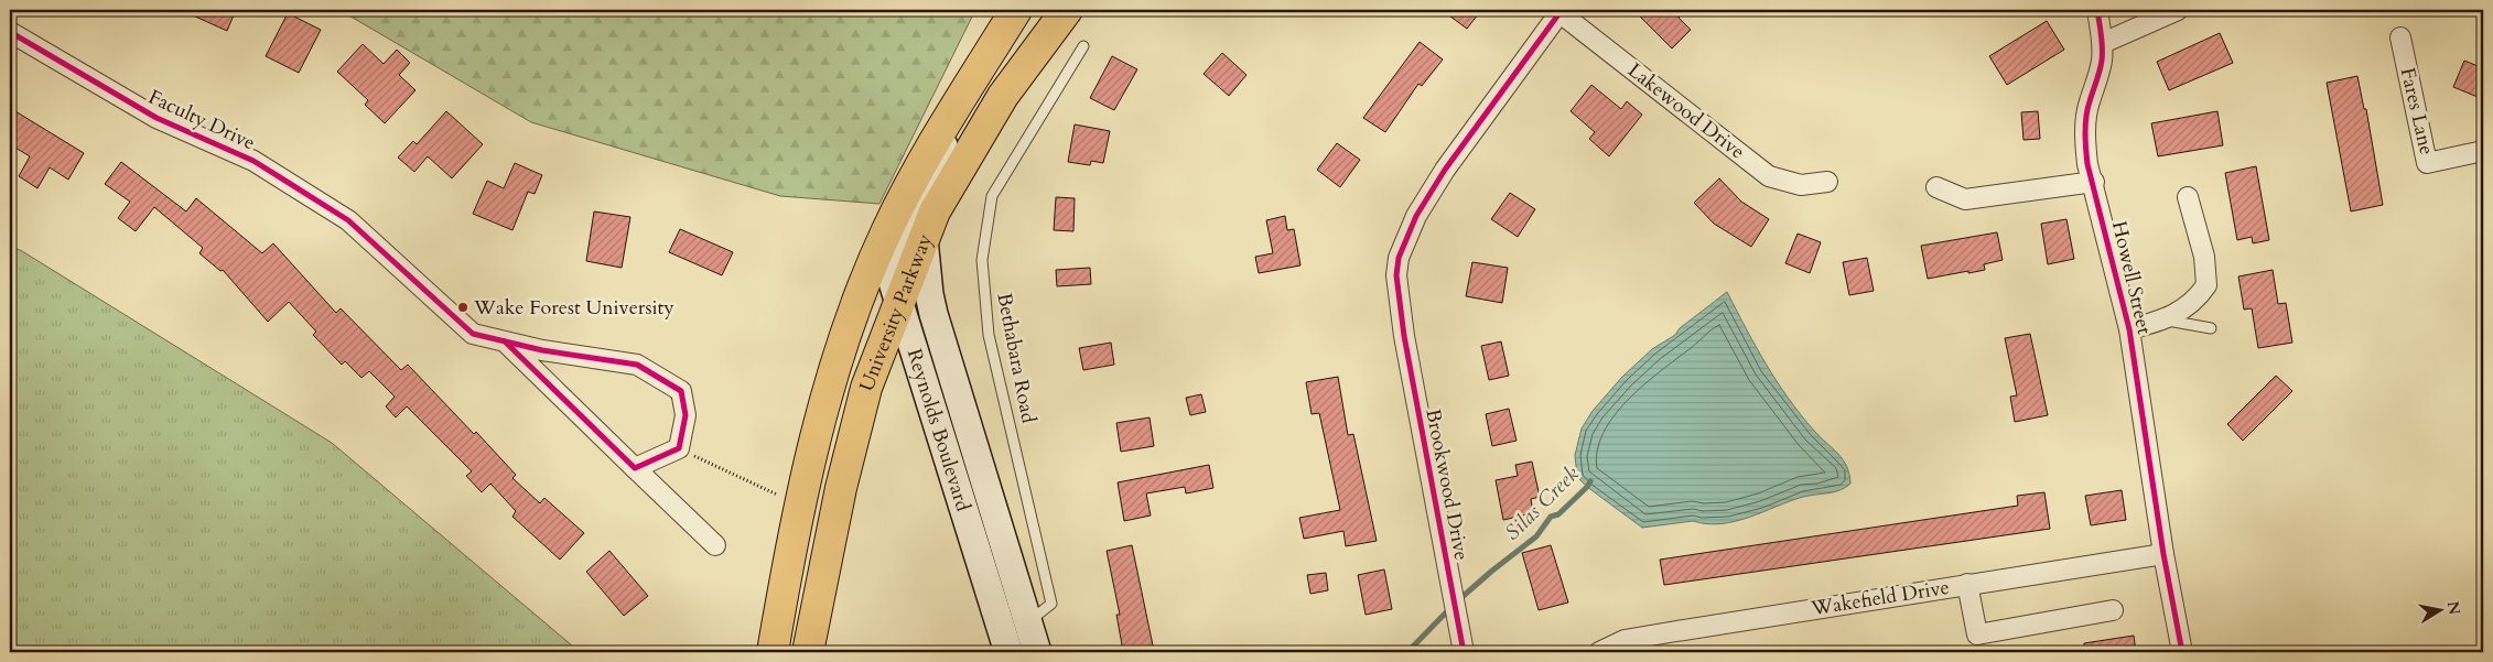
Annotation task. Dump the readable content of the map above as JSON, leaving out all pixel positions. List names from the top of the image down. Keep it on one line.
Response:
{"streets":{"main road":["University Parkway","Reynolds Boulevard"],"street":["Lakewood Drive","Fares Lane","Faculty Drive","Howell Street","Brookwood Drive","Wakefield Drive"],"lane":["Bethabara Road"]},"crossings":[["Lakewood Drive","Brookwood Drive"],["Howell Street","Wakefield Drive"],["University Parkway","Reynolds Boulevard"],["Bethabara Road","Reynolds Boulevard"]],"water":["Silas Creek"],"places":["Wake Forest University"],"north":"right"}
